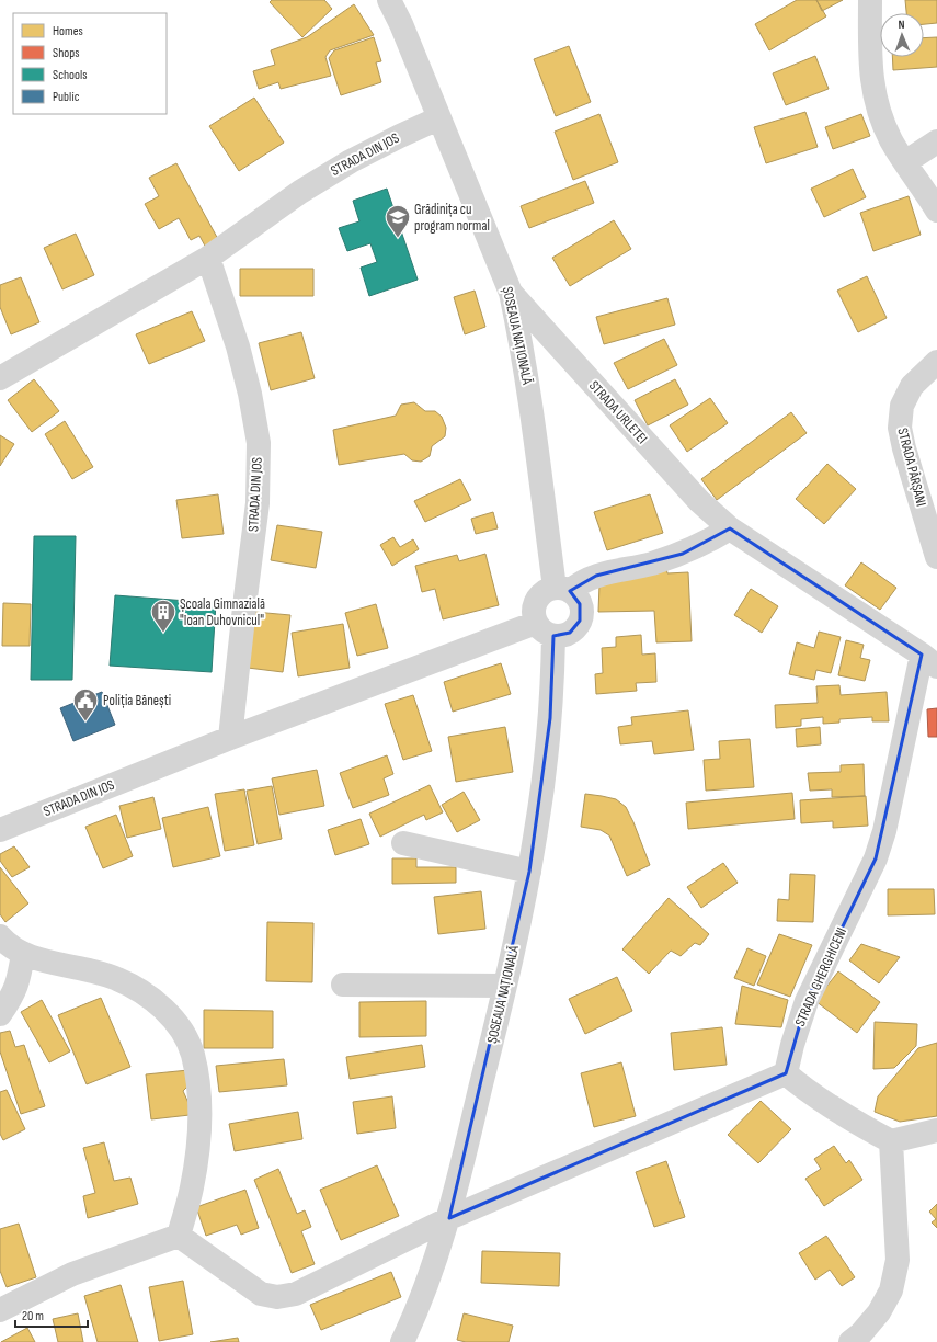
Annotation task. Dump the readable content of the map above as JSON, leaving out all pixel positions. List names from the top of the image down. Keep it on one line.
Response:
{"streets":{"street":["STRADA DIN JOS","ȘOSEAUA NAȚIONALĂ","STRADA URLETEI","STRADA PÂRȘANI","STRADA GHERGHICENI"]},"crossings":[["STRADA DIN JOS","ȘOSEAUA NAȚIONALĂ"],["ȘOSEAUA NAȚIONALĂ","STRADA URLETEI"],["STRADA URLETEI","STRADA GHERGHICENI"]],"places":{"school or university":["Grădinița cu program normal"],"building":["Școala Gimnazială \"Ioan Duhovnicul\""],"public building":["Poliția Bănești"]},"legend":["Homes","Shops","Schools","Public"],"scale_bar":"20 m","north":"top"}
